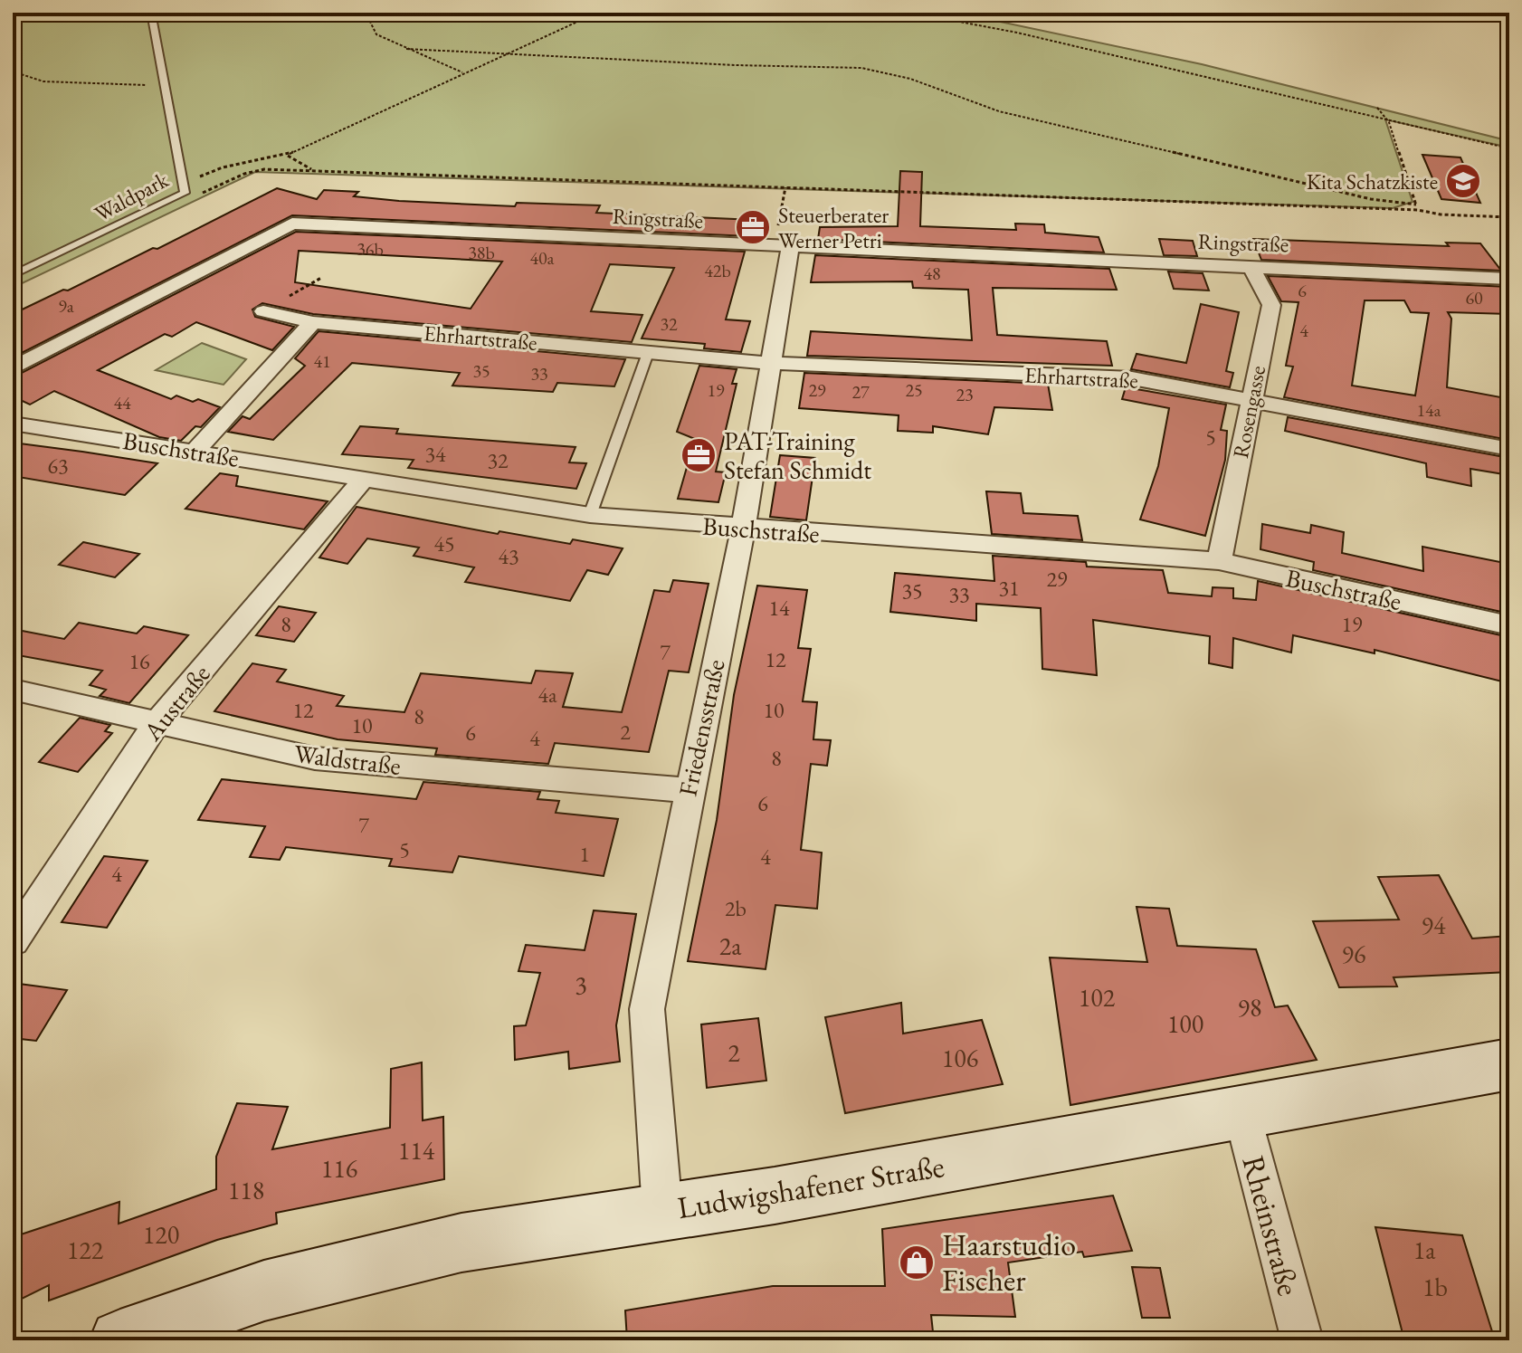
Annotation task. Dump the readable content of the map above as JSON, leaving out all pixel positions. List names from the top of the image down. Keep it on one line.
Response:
{"streets":{"main road":["Ludwigshafener Straße"],"street":["Ringstraße","Ehrhartstraße","Rosengasse","Buschstraße","Austraße","Friedensstraße","Waldstraße","Rheinstraße"],"lane":["Waldpark"]},"crossings":[["Ringstraße","Rosengasse"],["Ringstraße","Friedensstraße"],["Ehrhartstraße","Rosengasse"],["Ehrhartstraße","Friedensstraße"],["Rosengasse","Buschstraße"],["Buschstraße","Austraße"],["Buschstraße","Friedensstraße"],["Austraße","Waldstraße"],["Friedensstraße","Waldstraße"],["Friedensstraße","Ludwigshafener Straße"],["Ludwigshafener Straße","Rheinstraße"]],"places":{"school or university":["Kita Schatzkiste"],"office":["Steuerberater Werner Petri","PAT-Training Stefan Schmidt"],"shop":["Haarstudio Fischer"]},"house_numbers":["36b","38b","40a","42b","48","6","60","9a","32","4","41","35","33","19","29","25","27","23","44","14a","5","34","32","63","45","43","29","31","35","33","14","8","19","7","12","16","4a","12","10","8","10","2","6","4","8","6","7","5","1","4","4","2b","94","2a","96","3","102","98","100","2","106","114","116","118","120","122","1a","1b"]}
